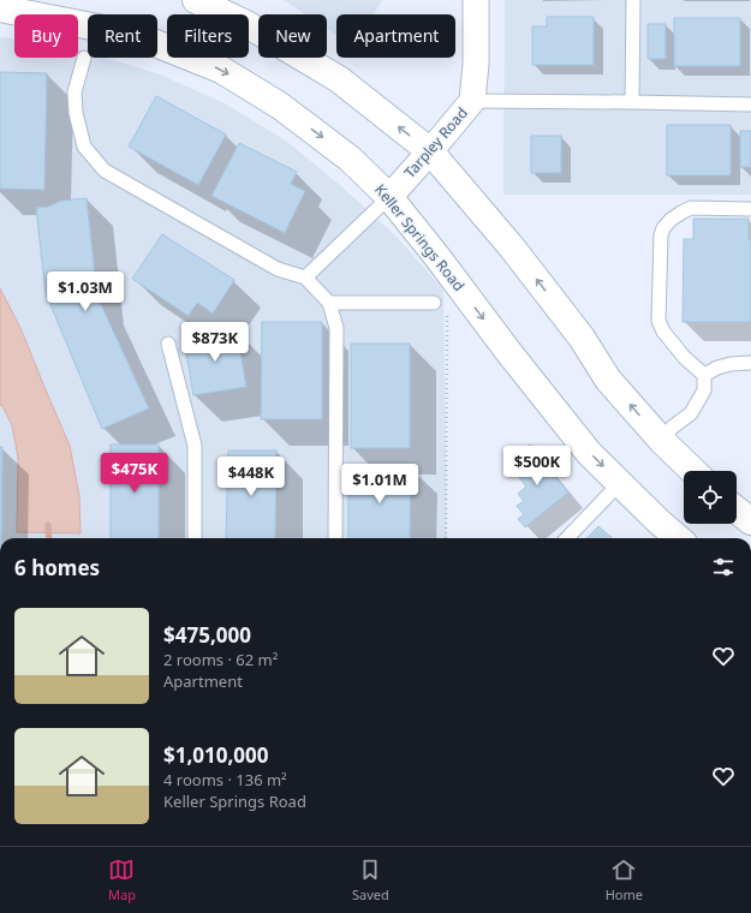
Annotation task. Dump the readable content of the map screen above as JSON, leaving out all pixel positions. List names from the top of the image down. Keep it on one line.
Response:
{"streets":{"main road":["Keller Springs Road"],"street":["Tarpley Road"]},"crossings":[["Tarpley Road","Keller Springs Road"]],"page":{"chip":["Buy","Rent","Filters","New","Apartment"],"price":["$1.03M","$873K","$500K","$475K","$448K","$1.01M"],"heading":"6 homes","list":[{"name":"$475,000","note":"2 rooms · 62 m² · Apartment"},{"name":"$1,010,000","note":"4 rooms · 136 m² · Keller Springs Road"}],"tabs":["Map","Saved","Home"]}}
